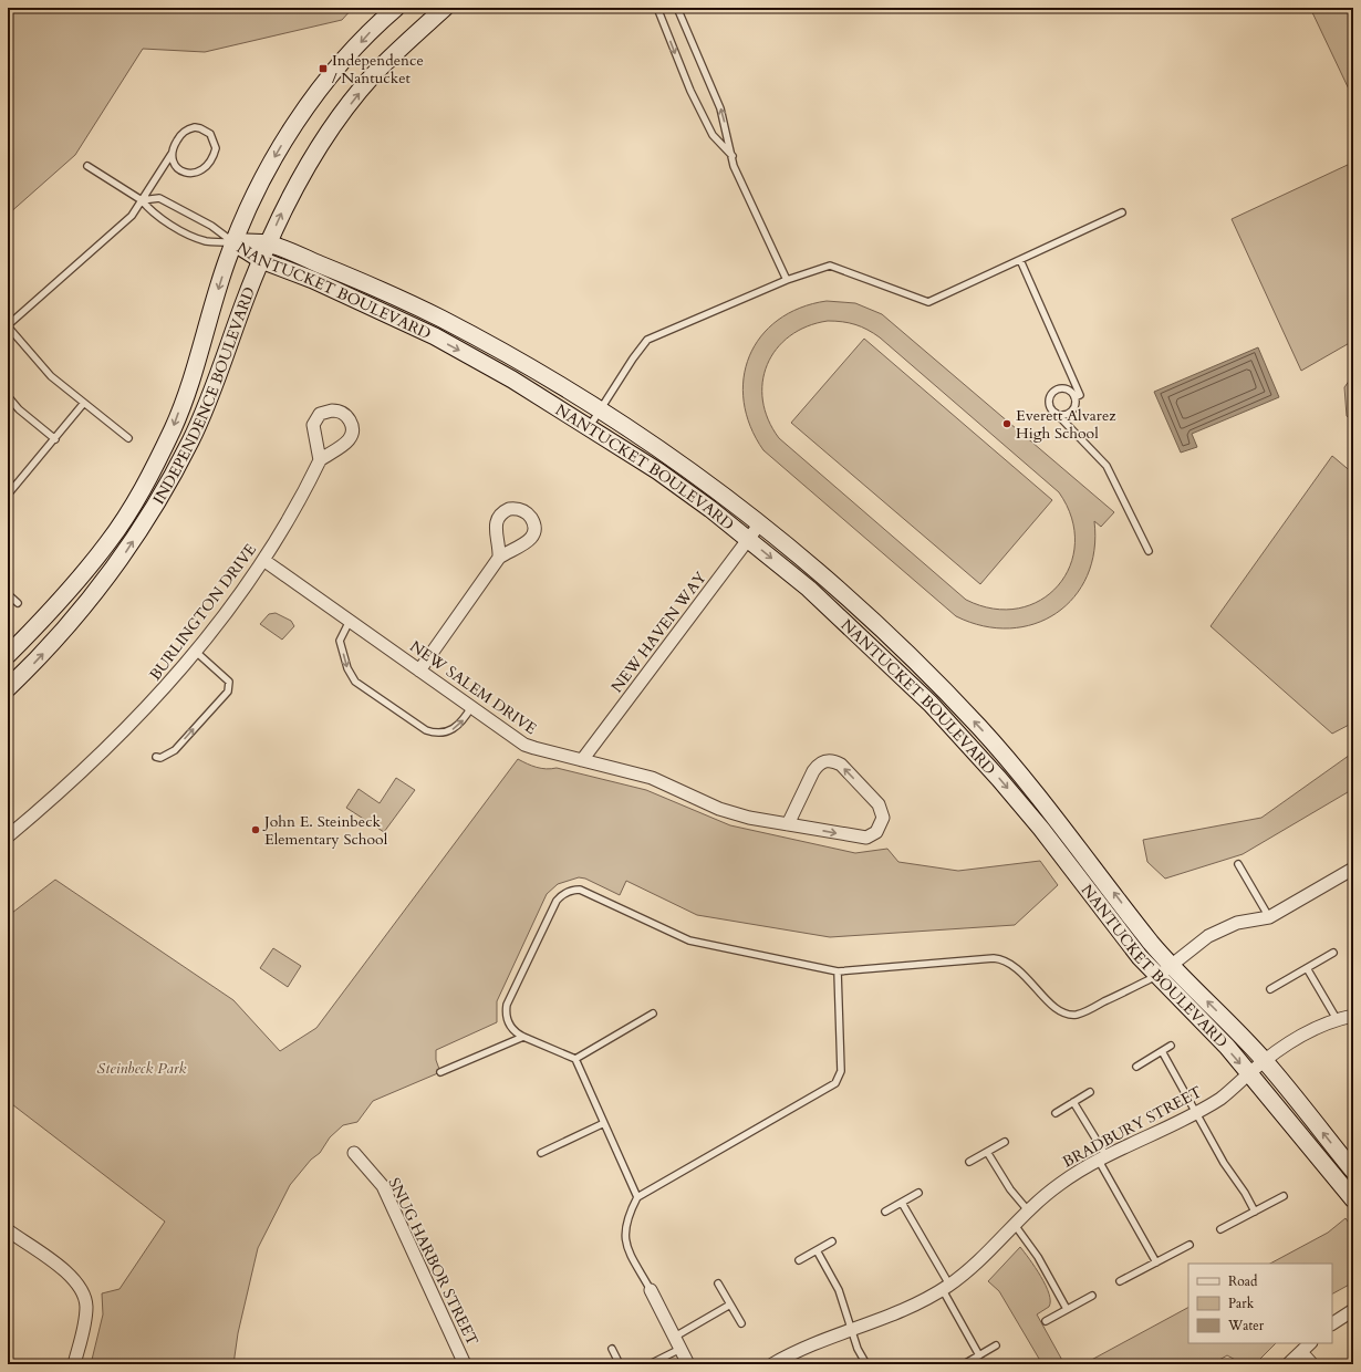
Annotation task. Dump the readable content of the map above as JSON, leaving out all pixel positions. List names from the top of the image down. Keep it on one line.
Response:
{"streets":{"street":["NANTUCKET BOULEVARD","INDEPENDENCE BOULEVARD","BURLINGTON DRIVE","NEW HAVEN WAY","NEW SALEM DRIVE","BRADBURY STREET","SNUG HARBOR STREET"]},"crossings":[["NANTUCKET BOULEVARD","INDEPENDENCE BOULEVARD"],["NANTUCKET BOULEVARD","NEW HAVEN WAY"],["NANTUCKET BOULEVARD","BRADBURY STREET"],["BURLINGTON DRIVE","NEW SALEM DRIVE"],["NEW HAVEN WAY","NEW SALEM DRIVE"]],"parks":["Steinbeck Park"],"places":{"transit":["Independence / Nantucket"],"other":["Everett Alvarez High School","John E. Steinbeck Elementary School"]},"legend":["Road","Park","Water"]}
